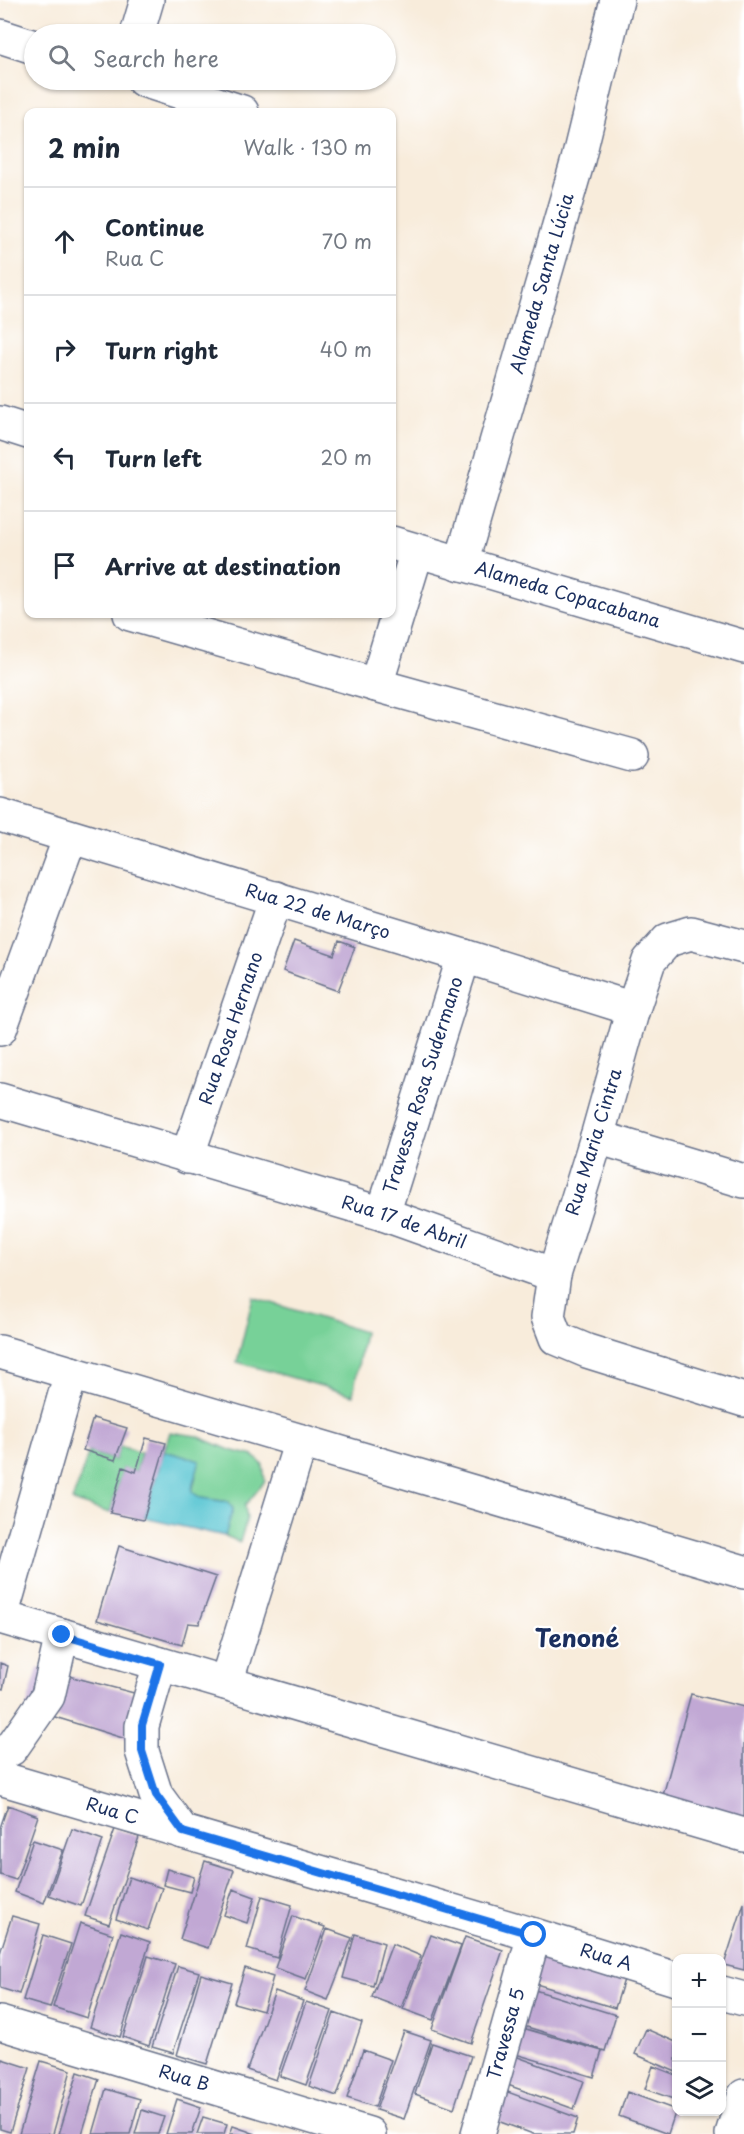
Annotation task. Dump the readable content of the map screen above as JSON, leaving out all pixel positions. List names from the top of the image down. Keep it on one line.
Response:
{"streets":{"street":["Alameda Santa Lúcia","Alameda Copacabana","Rua 22 de Março","Rua Rosa Hernano","Travessa Rosa Sudermano","Rua Maria Cintra","Rua 17 de Abril","Rua C","Rua A","Travessa 5","Rua B"]},"crossings":[["Alameda Santa Lúcia","Alameda Copacabana"],["Rua 22 de Março","Rua Rosa Hernano"],["Rua 22 de Março","Travessa Rosa Sudermano"],["Rua 22 de Março","Rua Maria Cintra"],["Rua Rosa Hernano","Rua 17 de Abril"],["Travessa Rosa Sudermano","Rua 17 de Abril"],["Rua Maria Cintra","Rua 17 de Abril"],["Rua C","Rua A"],["Rua C","Travessa 5"],["Rua A","Travessa 5"]],"districts":["Tenoné"],"page":{"search":"Search here","heading":["2 min","Walk · 130 m"],"list":[["Continue","Rua C","70 m"],["Turn right","40 m"],["Turn left","20 m"],"Arrive at destination"],"map_buttons":["+","−"]}}
